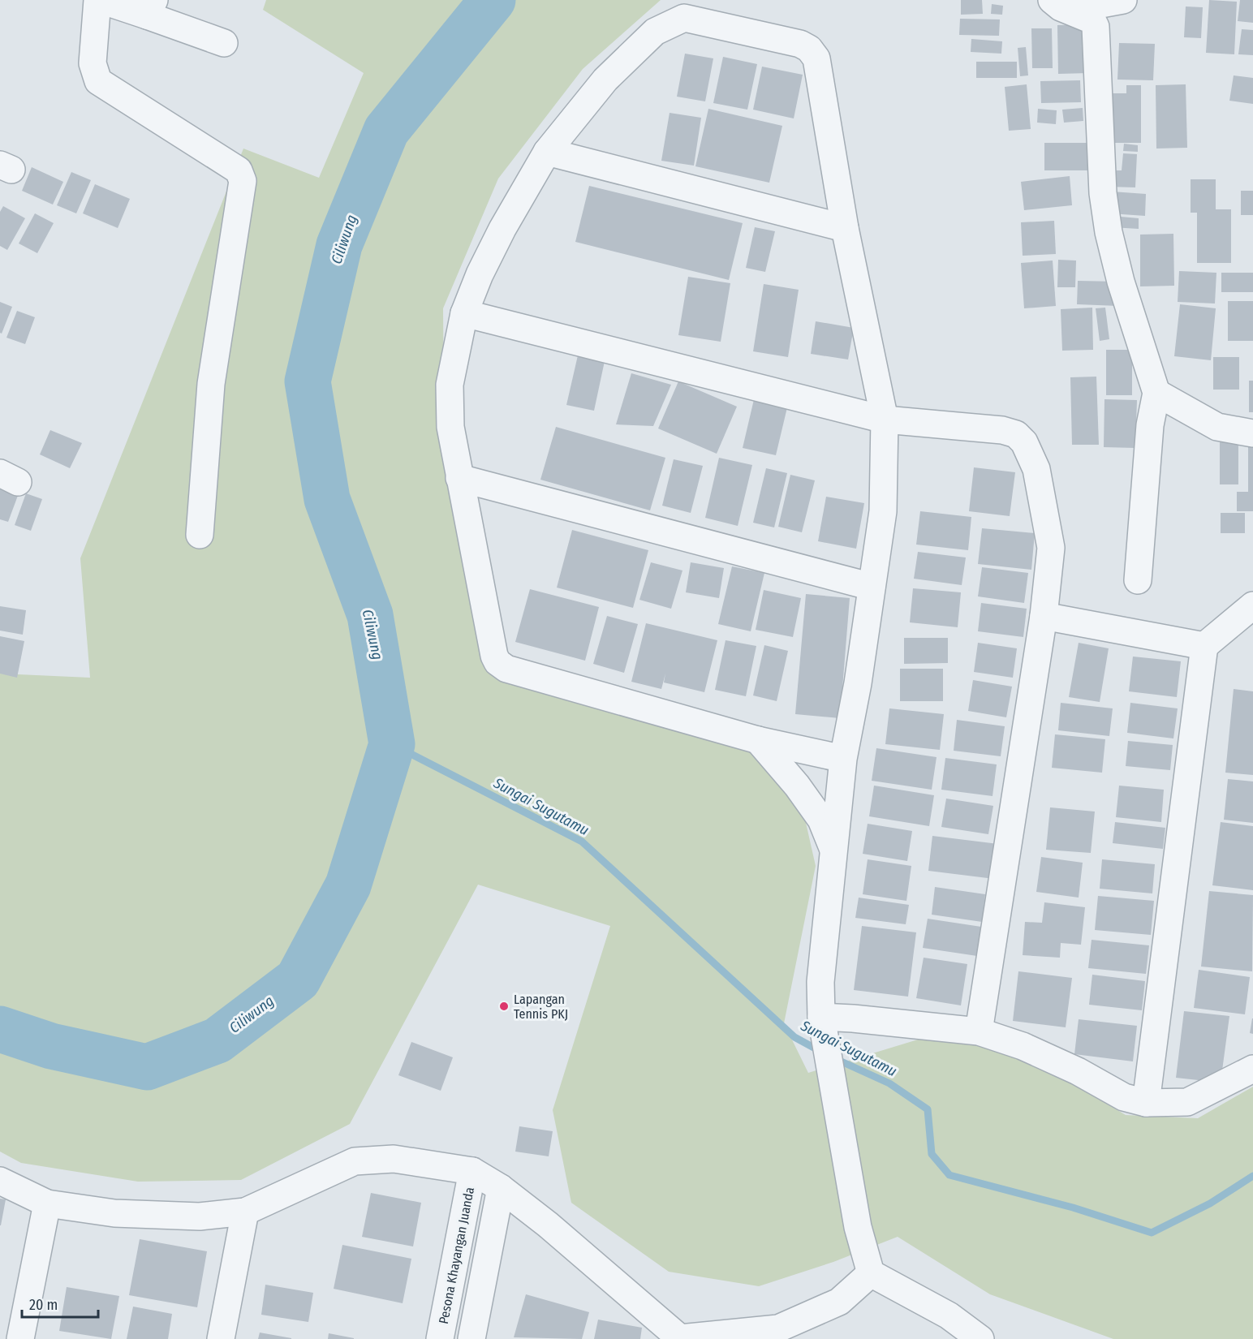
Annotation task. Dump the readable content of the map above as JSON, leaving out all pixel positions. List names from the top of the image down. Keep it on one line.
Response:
{"streets":{"street":["Pesona Khayangan Juanda"]},"water":["Ciliwung","Sungai Sugutamu"],"places":["Lapangan Tennis PKJ"],"scale_bar":"20 m"}
